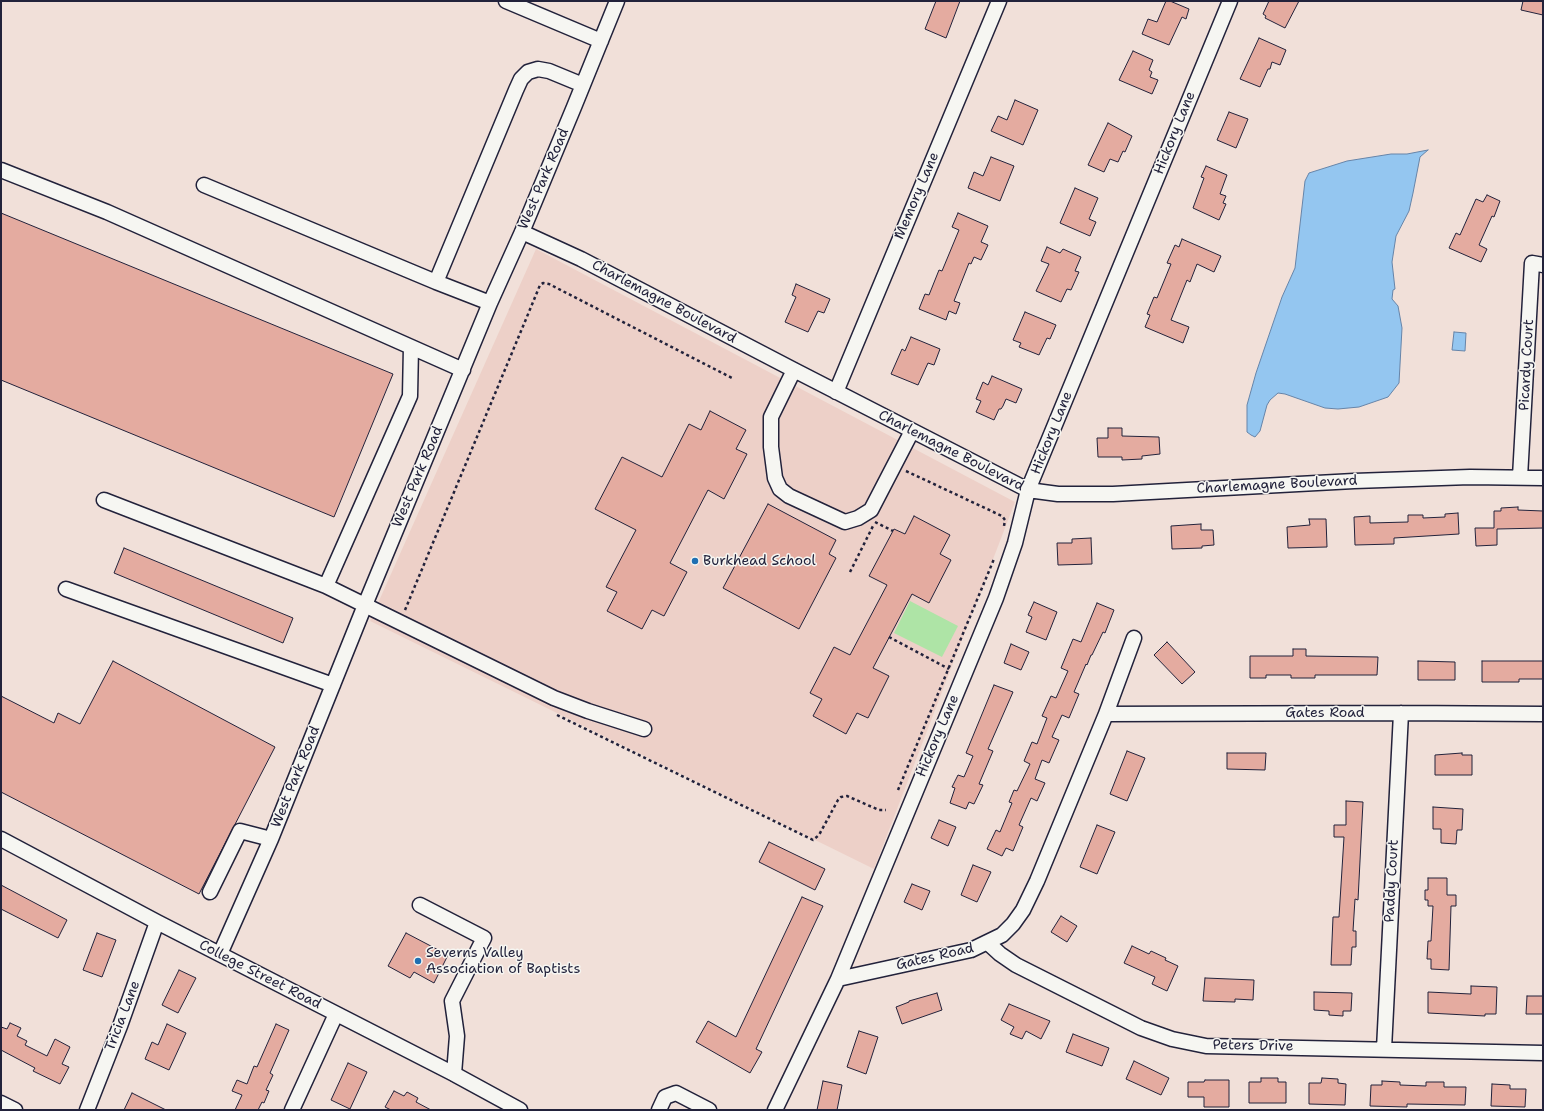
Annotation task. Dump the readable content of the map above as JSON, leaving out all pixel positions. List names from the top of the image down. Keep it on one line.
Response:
{"streets":{"street":["Hickory Lane","West Park Road","Memory Lane","Charlemagne Boulevard","Picardy Court","Gates Road","Paddy Court","College Street Road","Tricia Lane","Peters Drive"]},"crossings":[["Hickory Lane","Charlemagne Boulevard"],["Hickory Lane","Gates Road"],["West Park Road","Charlemagne Boulevard"],["West Park Road","College Street Road"],["Memory Lane","Charlemagne Boulevard"],["Charlemagne Boulevard","Picardy Court"],["Gates Road","Paddy Court"],["Gates Road","Peters Drive"],["Paddy Court","Peters Drive"],["College Street Road","Tricia Lane"]],"places":["Burkhead School","Severns Valley Association of Baptists"]}
